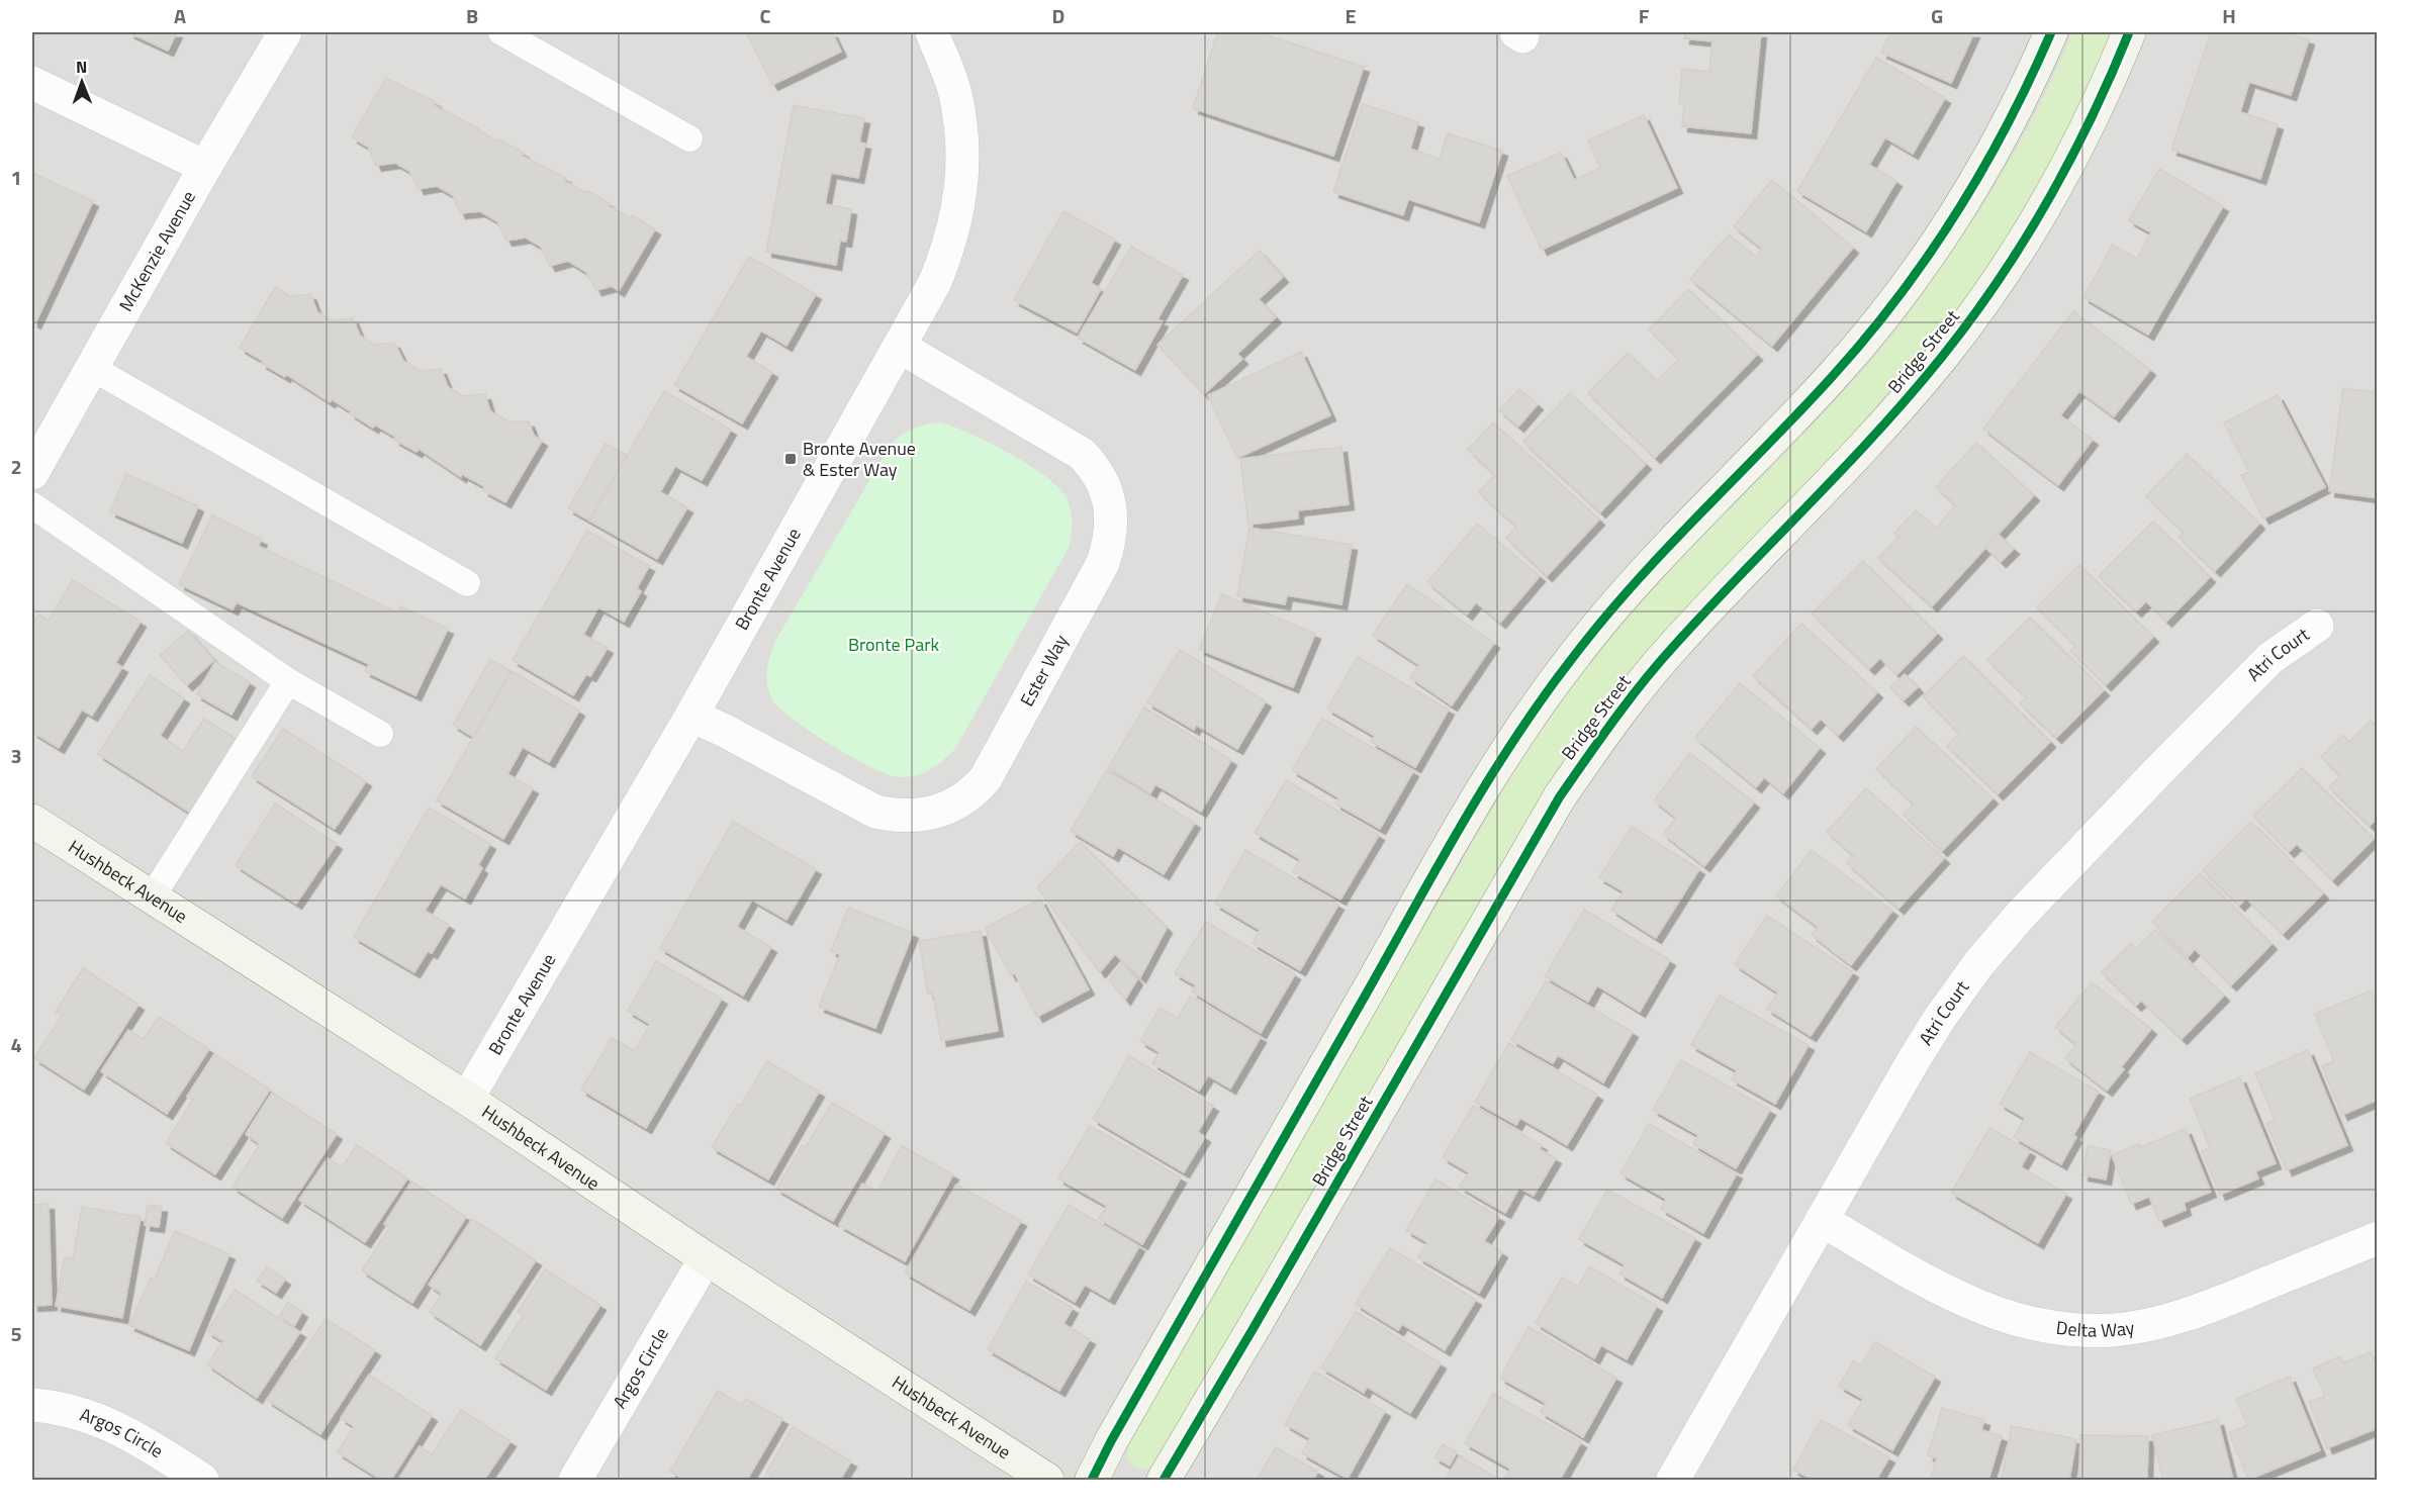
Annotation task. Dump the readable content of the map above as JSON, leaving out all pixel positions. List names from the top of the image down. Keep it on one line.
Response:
{"streets":{"street":["McKenzie Avenue","Bridge Street","Bronte Avenue","Atri Court","Ester Way","Hushbeck Avenue","Delta Way","Argos Circle"]},"crossings":[["Bronte Avenue","Ester Way"],["Bronte Avenue","Hushbeck Avenue"],["Atri Court","Delta Way"],["Hushbeck Avenue","Argos Circle"]],"parks":["Bronte Park"],"places":{"transit":["Bronte Avenue & Ester Way"]},"north":"top","grid":{"columns":["A","B","C","D","E","F","G","H"],"rows":["1","2","3","4","5"]}}
